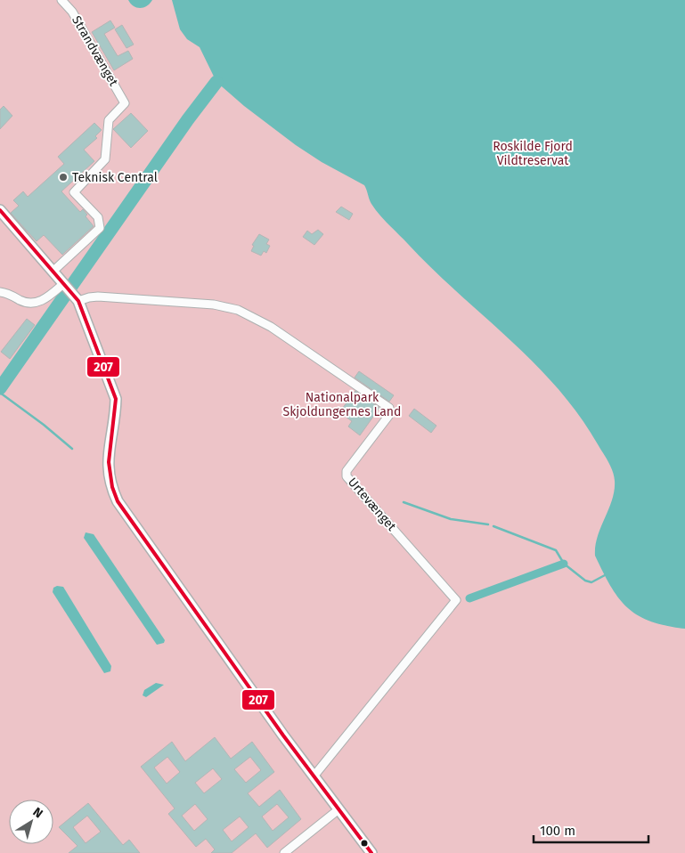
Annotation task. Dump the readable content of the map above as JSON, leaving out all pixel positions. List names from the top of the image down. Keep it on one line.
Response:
{"streets":{"street":["Strandvænget","Urtevænget"]},"parks":["Roskilde Fjord Vildtreservat","Nationalpark Skjoldungernes Land"],"places":["Teknisk Central"],"lines":["transit line 207"],"scale_bar":"100 m","north":"top right"}
